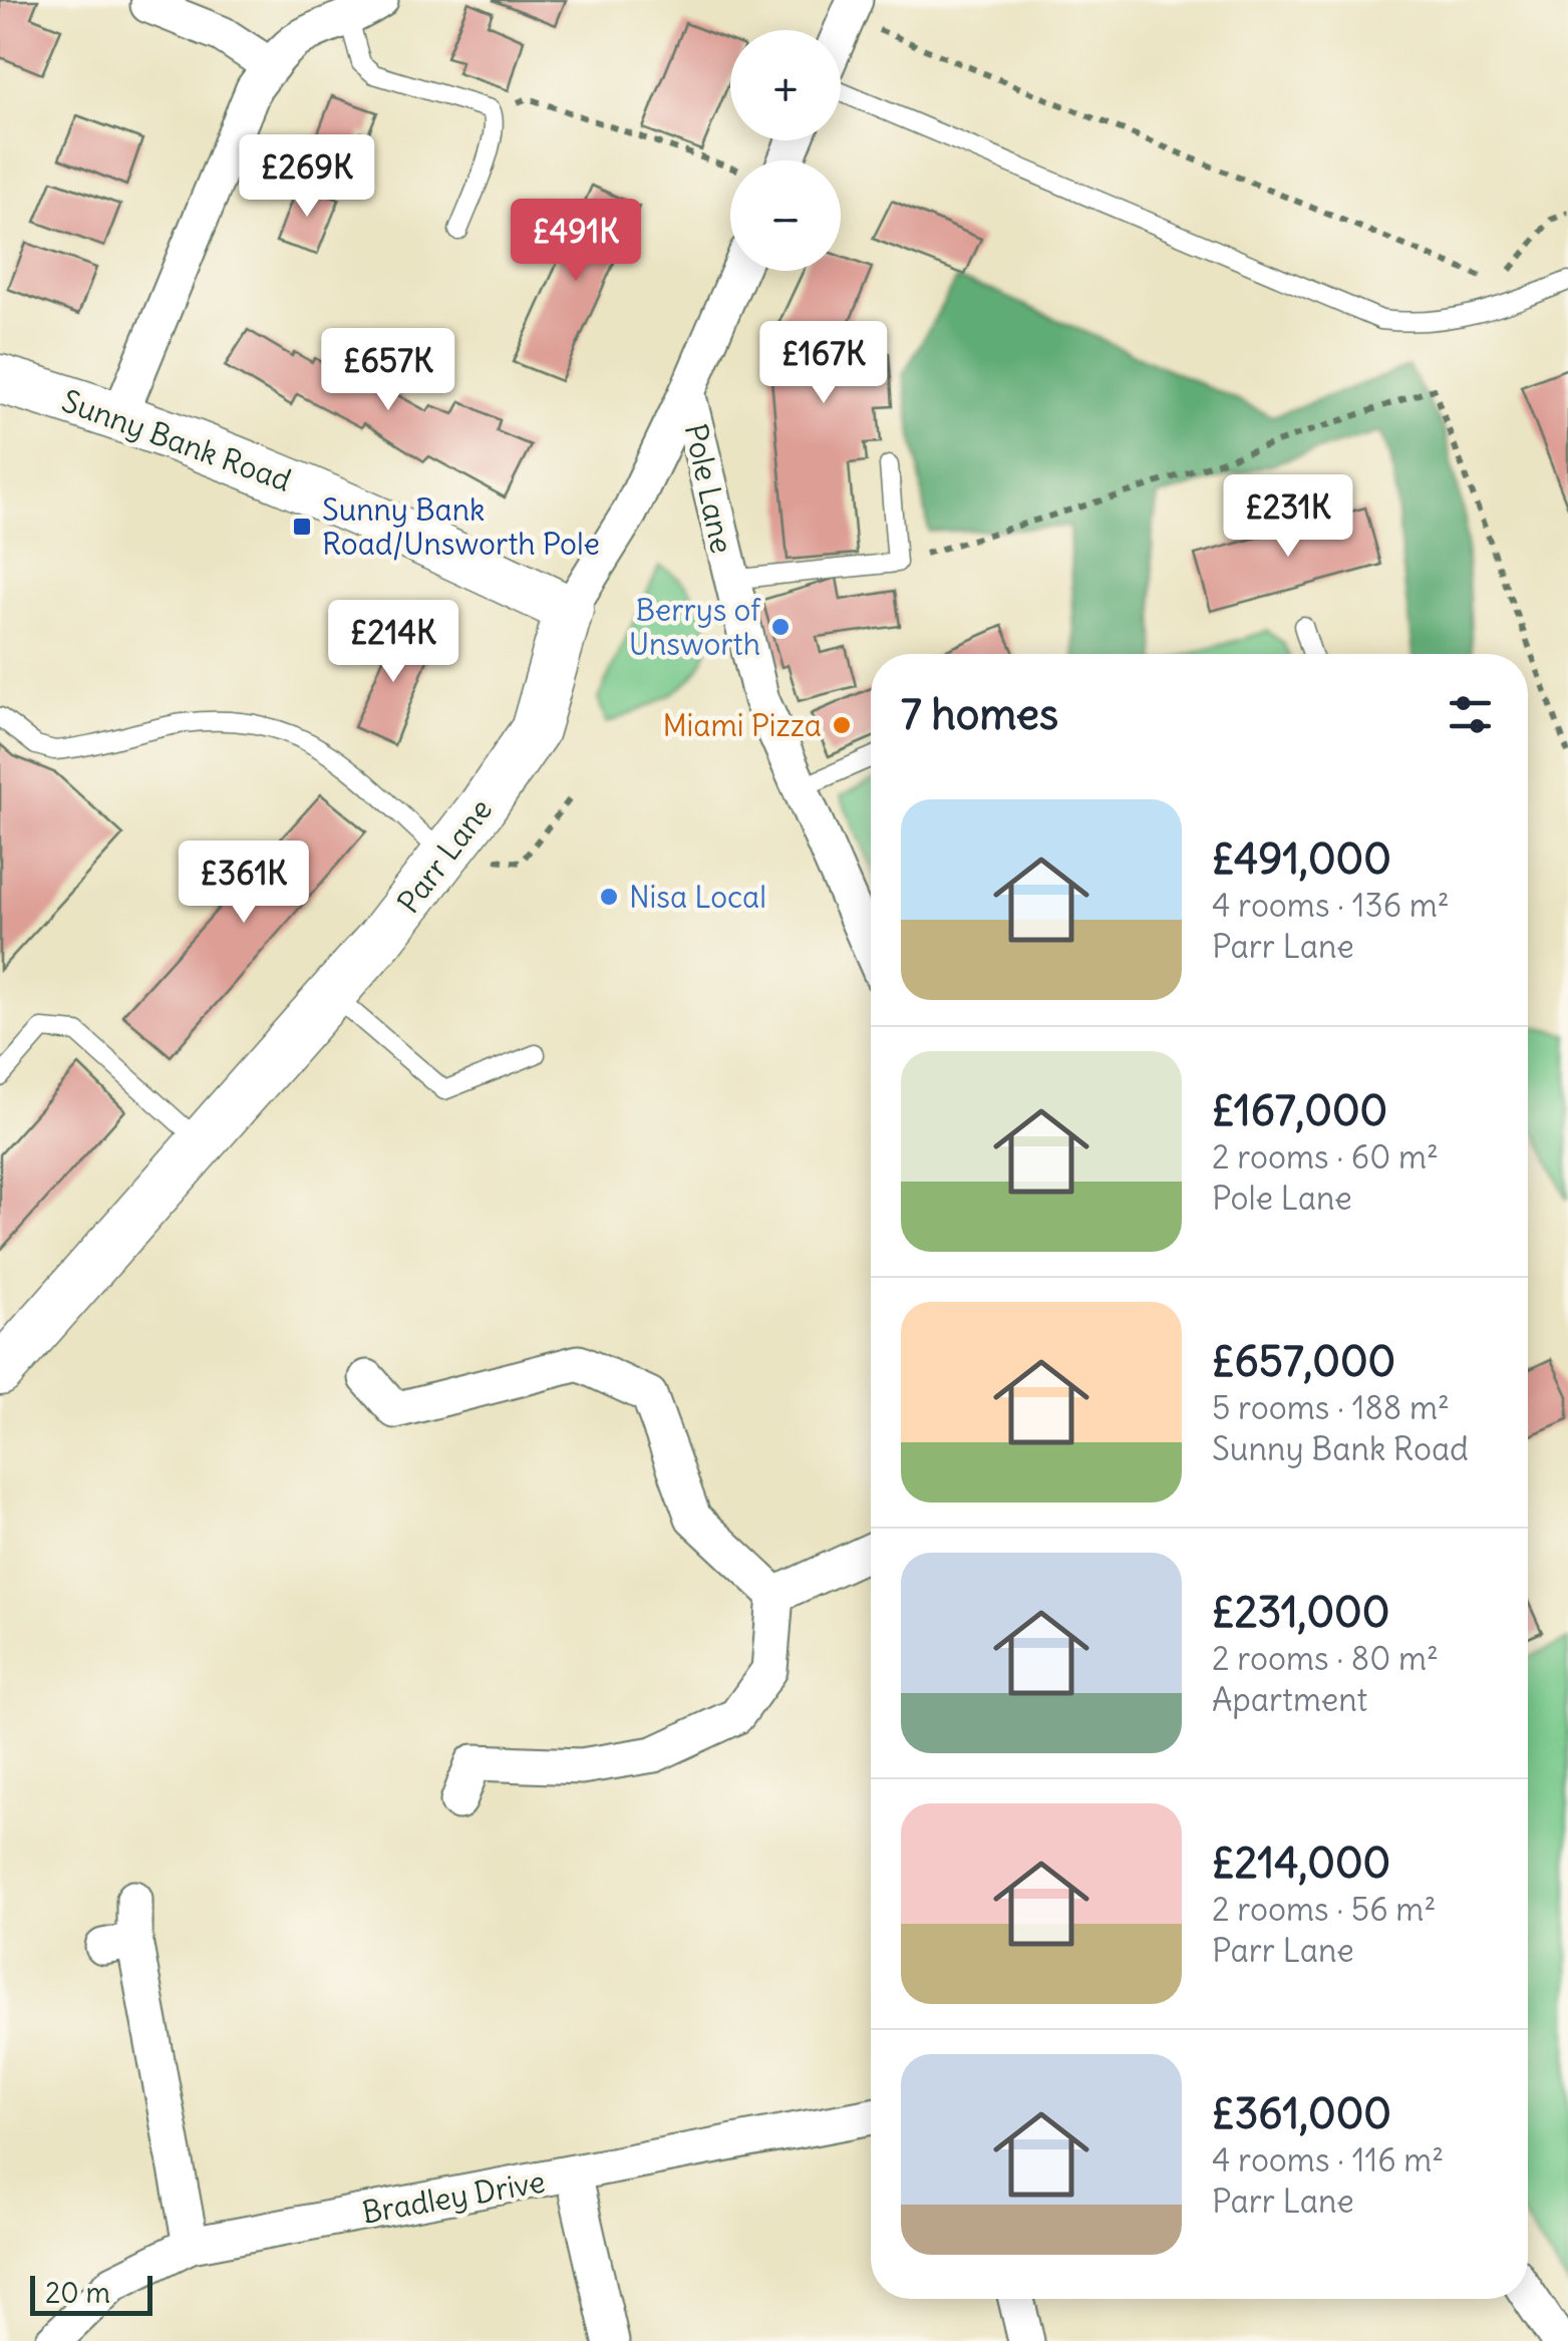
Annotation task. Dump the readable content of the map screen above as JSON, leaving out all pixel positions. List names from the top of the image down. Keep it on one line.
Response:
{"streets":{"street":["Sunny Bank Road","Pole Lane","Parr Lane","Bradley Drive"]},"crossings":[["Sunny Bank Road","Parr Lane"],["Pole Lane","Parr Lane"]],"places":{"transit":["Sunny Bank Road/Unsworth Pole"],"other":["Berrys of Unsworth","Miami Pizza","Nisa Local"]},"scale_bar":"20 m","page":{"map_buttons":["+","−"],"price":["£269K","£491K","£167K","£657K","£231K","£214K","£361K"],"heading":"7 homes","list":[{"name":"£491,000","note":"4 rooms · 136 m² · Parr Lane"},{"name":"£167,000","note":"2 rooms · 60 m² · Pole Lane"},{"name":"£657,000","note":"5 rooms · 188 m² · Sunny Bank Road"},{"name":"£231,000","note":"2 rooms · 80 m² · Apartment"},{"name":"£214,000","note":"2 rooms · 56 m² · Parr Lane"},{"name":"£361,000","note":"4 rooms · 116 m² · Parr Lane"}],"scale":"20 m"}}
